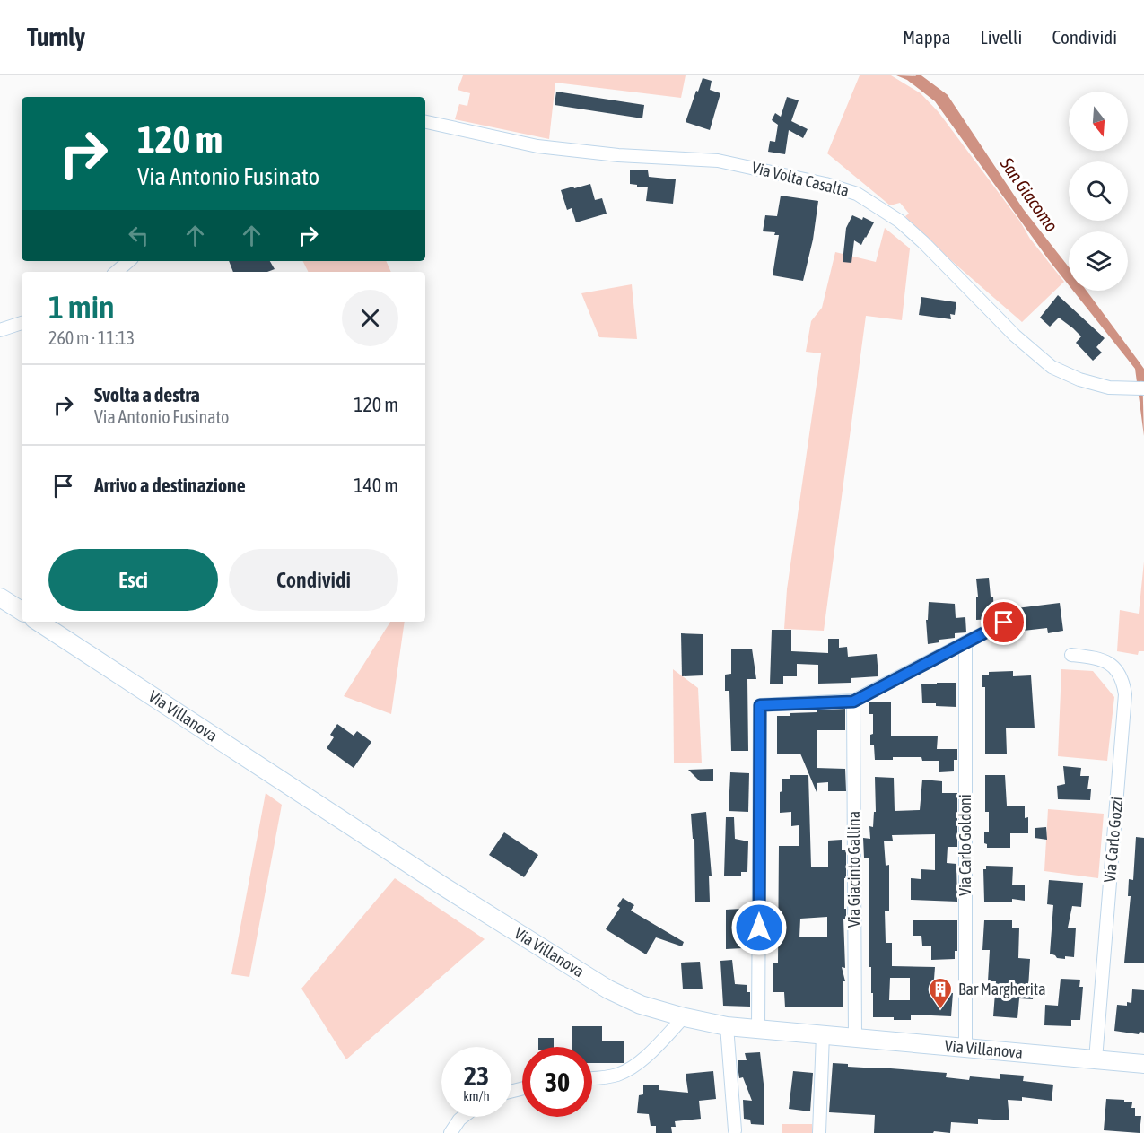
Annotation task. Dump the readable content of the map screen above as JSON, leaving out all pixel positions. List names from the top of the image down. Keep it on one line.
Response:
{"streets":{"street":["Via Volta Casalta","Via Villanova","Via Carlo Gozzi","Via Carlo Goldoni","Via Giacinto Gallina"]},"crossings":[["Via Villanova","Via Carlo Gozzi"],["Via Villanova","Via Carlo Goldoni"],["Via Villanova","Via Giacinto Gallina"]],"water":["San Giacomo"],"places":{"building":["Bar Margherita"]},"north":"bottom","page":{"header":"Turnly","nav":["Mappa","Livelli","Condividi"],"turn":["120 m","Via Antonio Fusinato"],"heading":["1 min","260 m · 11:13"],"list":[{"name":"Svolta a destra","note":"Via Antonio Fusinato","value":"120 m"},{"name":"Arrivo a destinazione","value":"140 m"}],"buttons":["Esci","Condividi"],"speed":"23 km/h","limit":"30"}}
